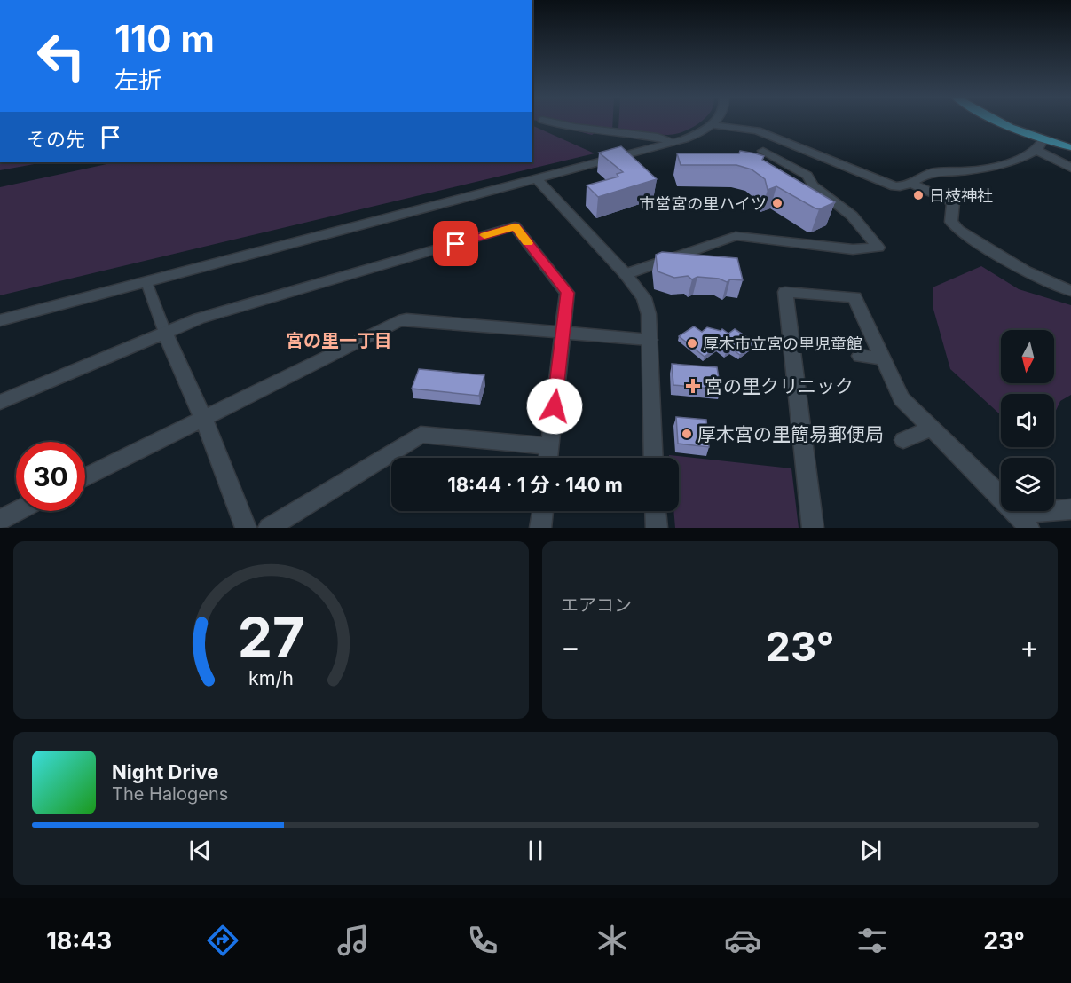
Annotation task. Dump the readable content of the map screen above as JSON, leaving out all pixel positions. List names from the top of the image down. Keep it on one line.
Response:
{"districts":["宮の里一丁目"],"places":{"other":["日枝神社","市営宮の里ハイツ","厚木市立宮の里児童館","厚木宮の里簡易郵便局"],"health":["宮の里クリニック"]},"north":"bottom","page":{"turn":["110 m","左折"],"then":"その先","limit":"30","trip":"18:44 · 1 分 · 140 m","tile":"エアコン","heat":["−","23°","+"],"song":["Night Drive","The Halogens"],"tabs":["18:43","23°"],"gauge":["27","km/h"]}}
